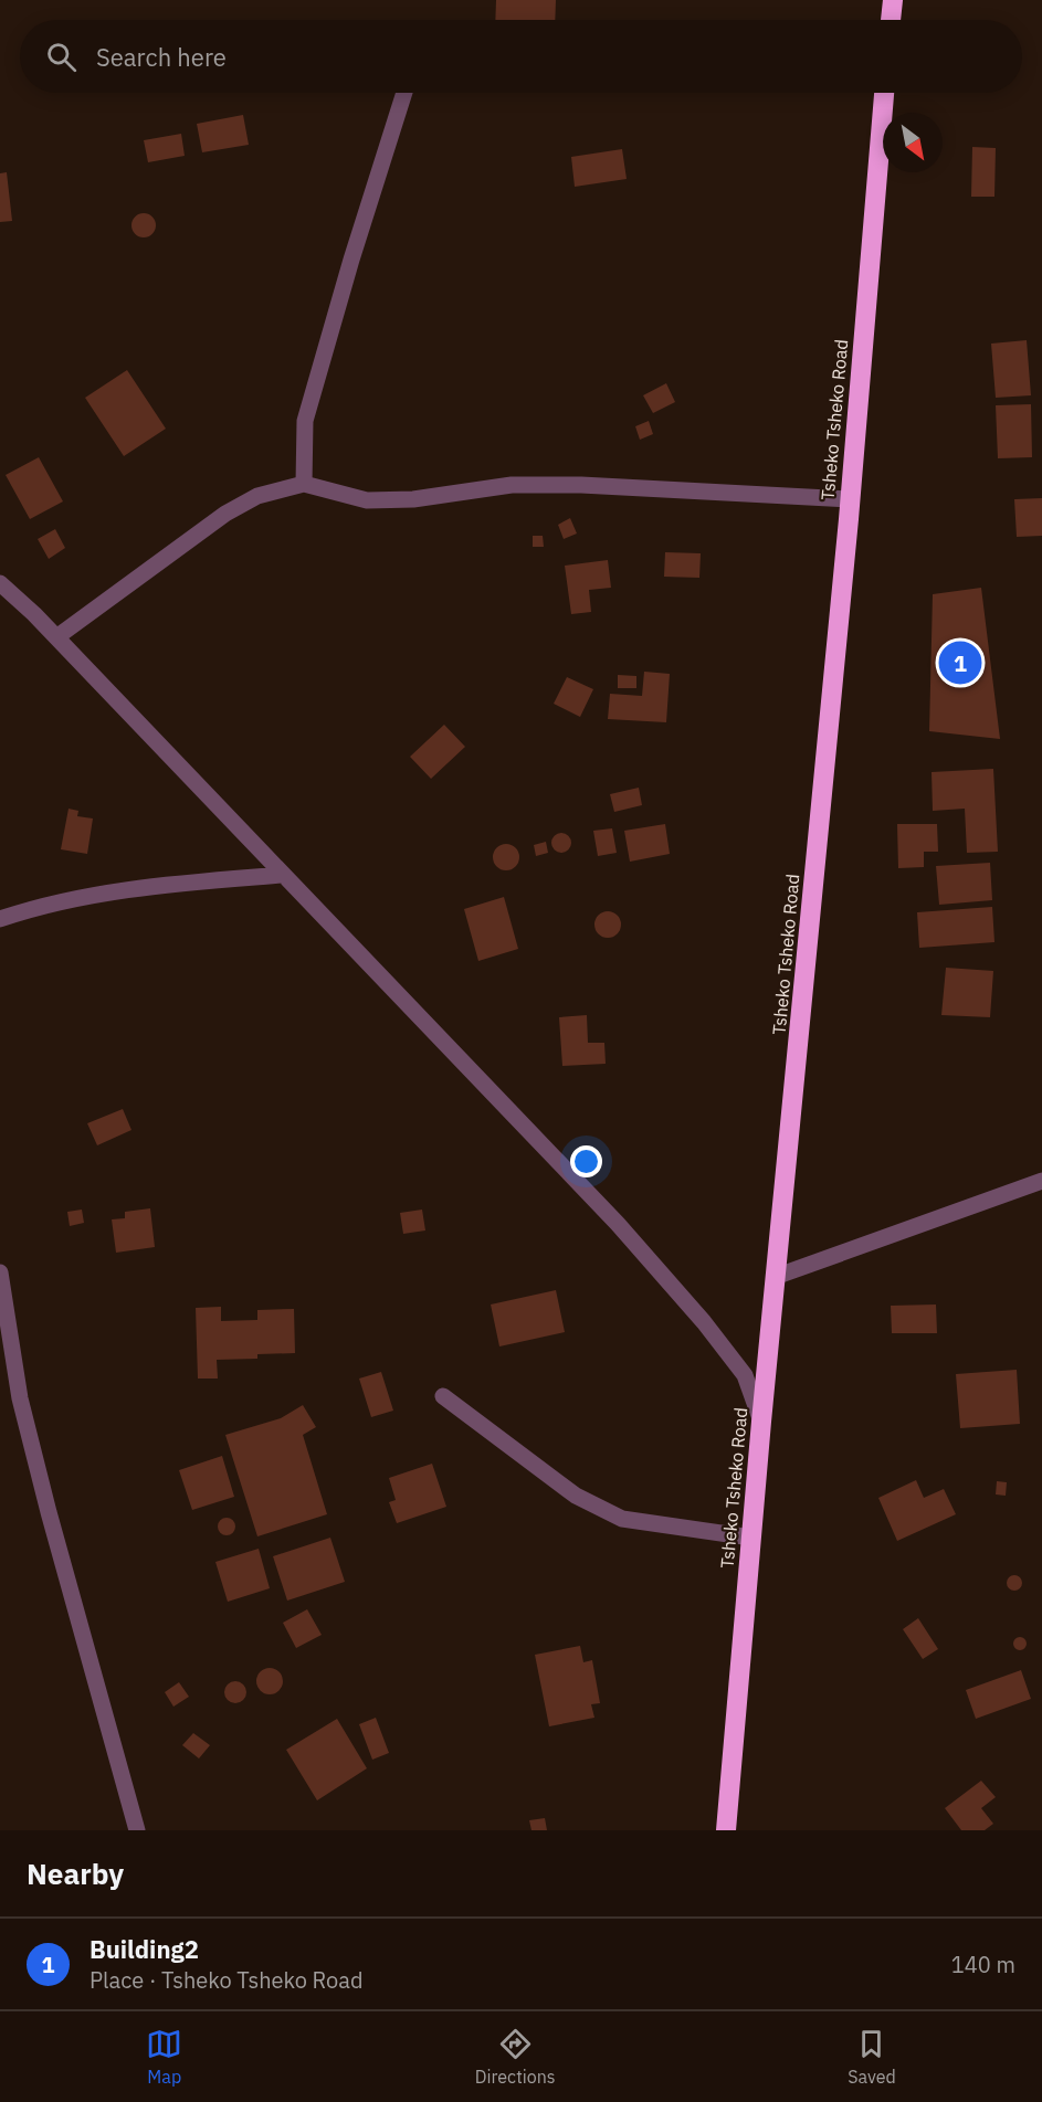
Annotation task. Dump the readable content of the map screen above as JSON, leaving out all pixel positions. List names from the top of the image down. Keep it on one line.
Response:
{"streets":{"highway":["Tsheko Tsheko Road"]},"north":"bottom right","page":{"search":"Search here","pins":"1","heading":"Nearby","list":[{"mark":"1","name":"Building2","note":"Place · Tsheko Tsheko Road","value":"140 m"}],"nav":["Map","Directions","Saved"]}}
